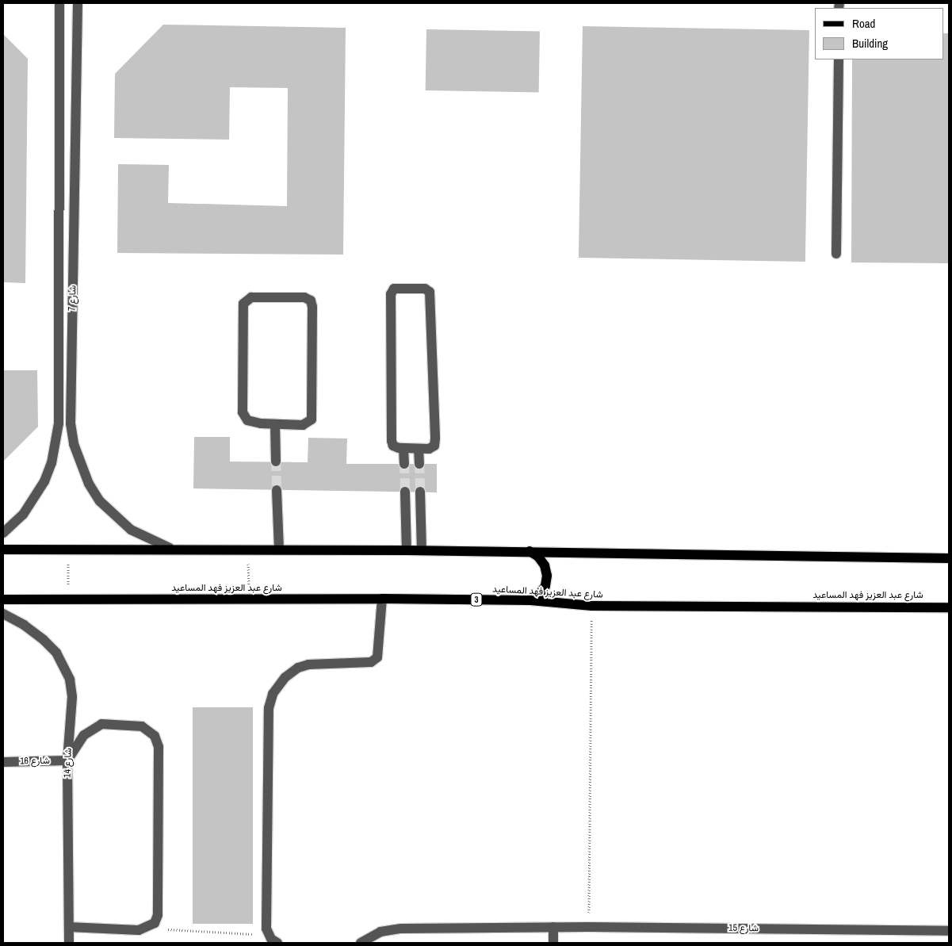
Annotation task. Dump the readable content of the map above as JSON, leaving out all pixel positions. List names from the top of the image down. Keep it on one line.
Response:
{"streets":{"main road":["شارع عبد العزيز فهد المساعيد","3"],"street":["شارع 7","شارع 16","شارع 14","شارع 15"]},"crossings":[["شارع 16","شارع 14"]],"legend":["Road","Building"]}
